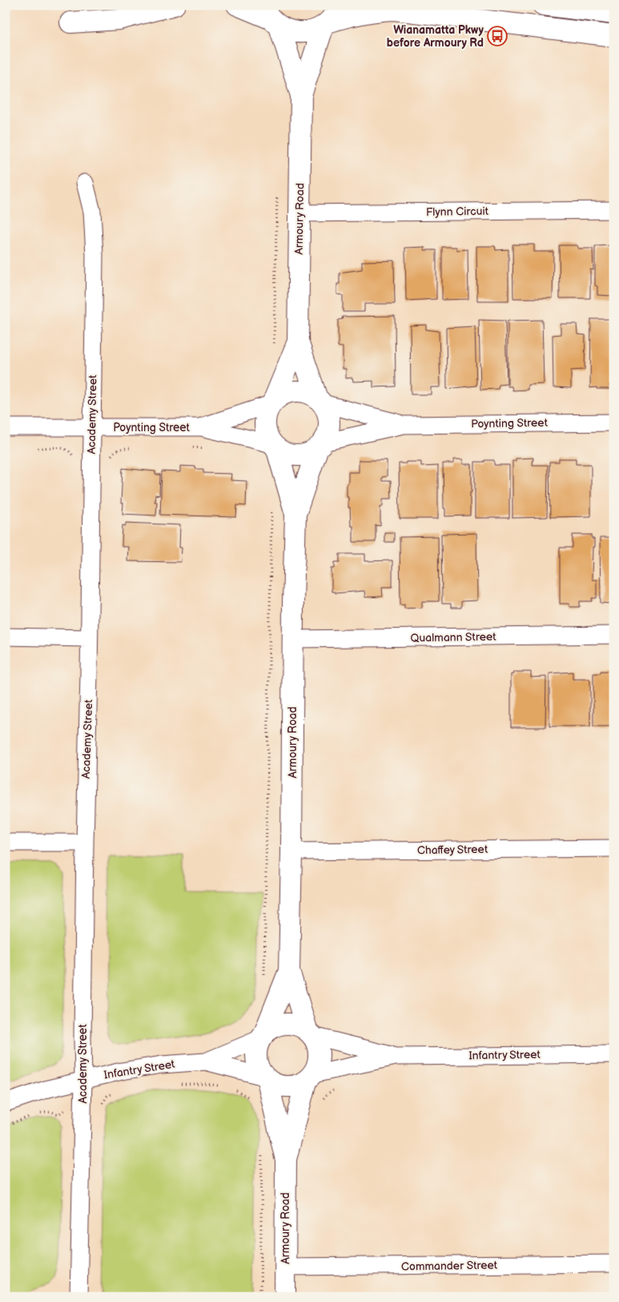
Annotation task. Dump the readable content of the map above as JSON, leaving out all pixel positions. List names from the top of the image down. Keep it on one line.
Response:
{"streets":{"street":["Flynn Circuit","Armoury Road","Academy Street","Poynting Street","Qualmann Street","Chaffey Street","Infantry Street","Commander Street"]},"crossings":[["Flynn Circuit","Armoury Road"],["Armoury Road","Poynting Street"],["Armoury Road","Qualmann Street"],["Armoury Road","Chaffey Street"],["Armoury Road","Infantry Street"],["Armoury Road","Commander Street"],["Academy Street","Poynting Street"],["Academy Street","Infantry Street"]],"places":{"bus stop":["Wianamatta Pkwy before Armoury Rd"]}}
